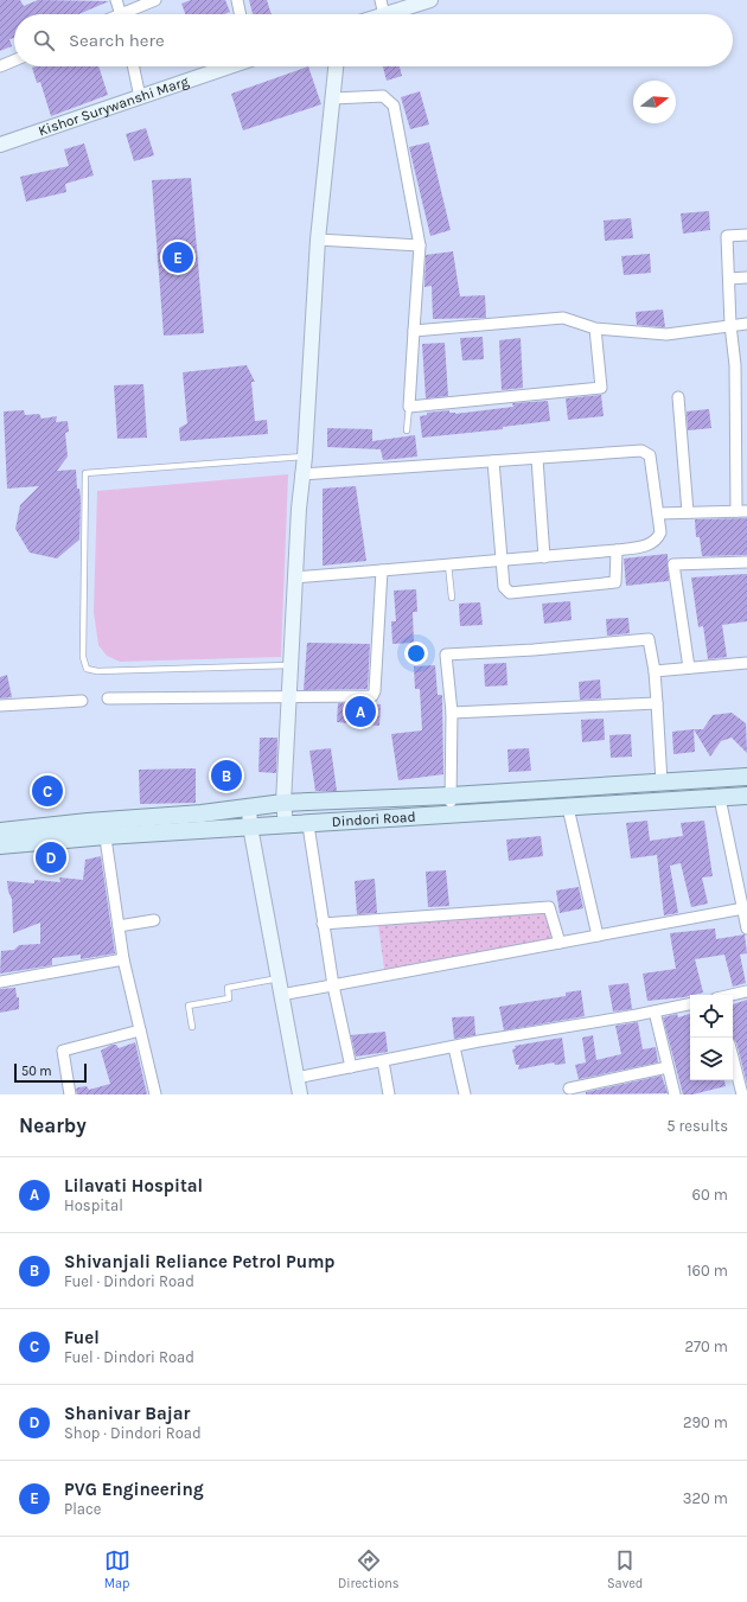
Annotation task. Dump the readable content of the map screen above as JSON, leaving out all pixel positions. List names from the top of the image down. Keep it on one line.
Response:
{"streets":{"main road":["Dindori Road"],"street":["Kishor Surywanshi Marg"]},"scale_bar":"50 m","north":"right","page":{"search":"Search here","pins":["E","A","B","C","D"],"scale":"50 m","heading":["Nearby","5 results"],"list":[{"mark":"A","name":"Lilavati Hospital","note":"Hospital","value":"60 m"},{"mark":"B","name":"Shivanjali Reliance Petrol Pump","note":"Fuel · Dindori Road","value":"160 m"},{"mark":"C","name":"Fuel","note":"Fuel · Dindori Road","value":"270 m"},{"mark":"D","name":"Shanivar Bajar","note":"Shop · Dindori Road","value":"290 m"},{"mark":"E","name":"PVG Engineering","note":"Place","value":"320 m"}],"nav":["Map","Directions","Saved"]}}
